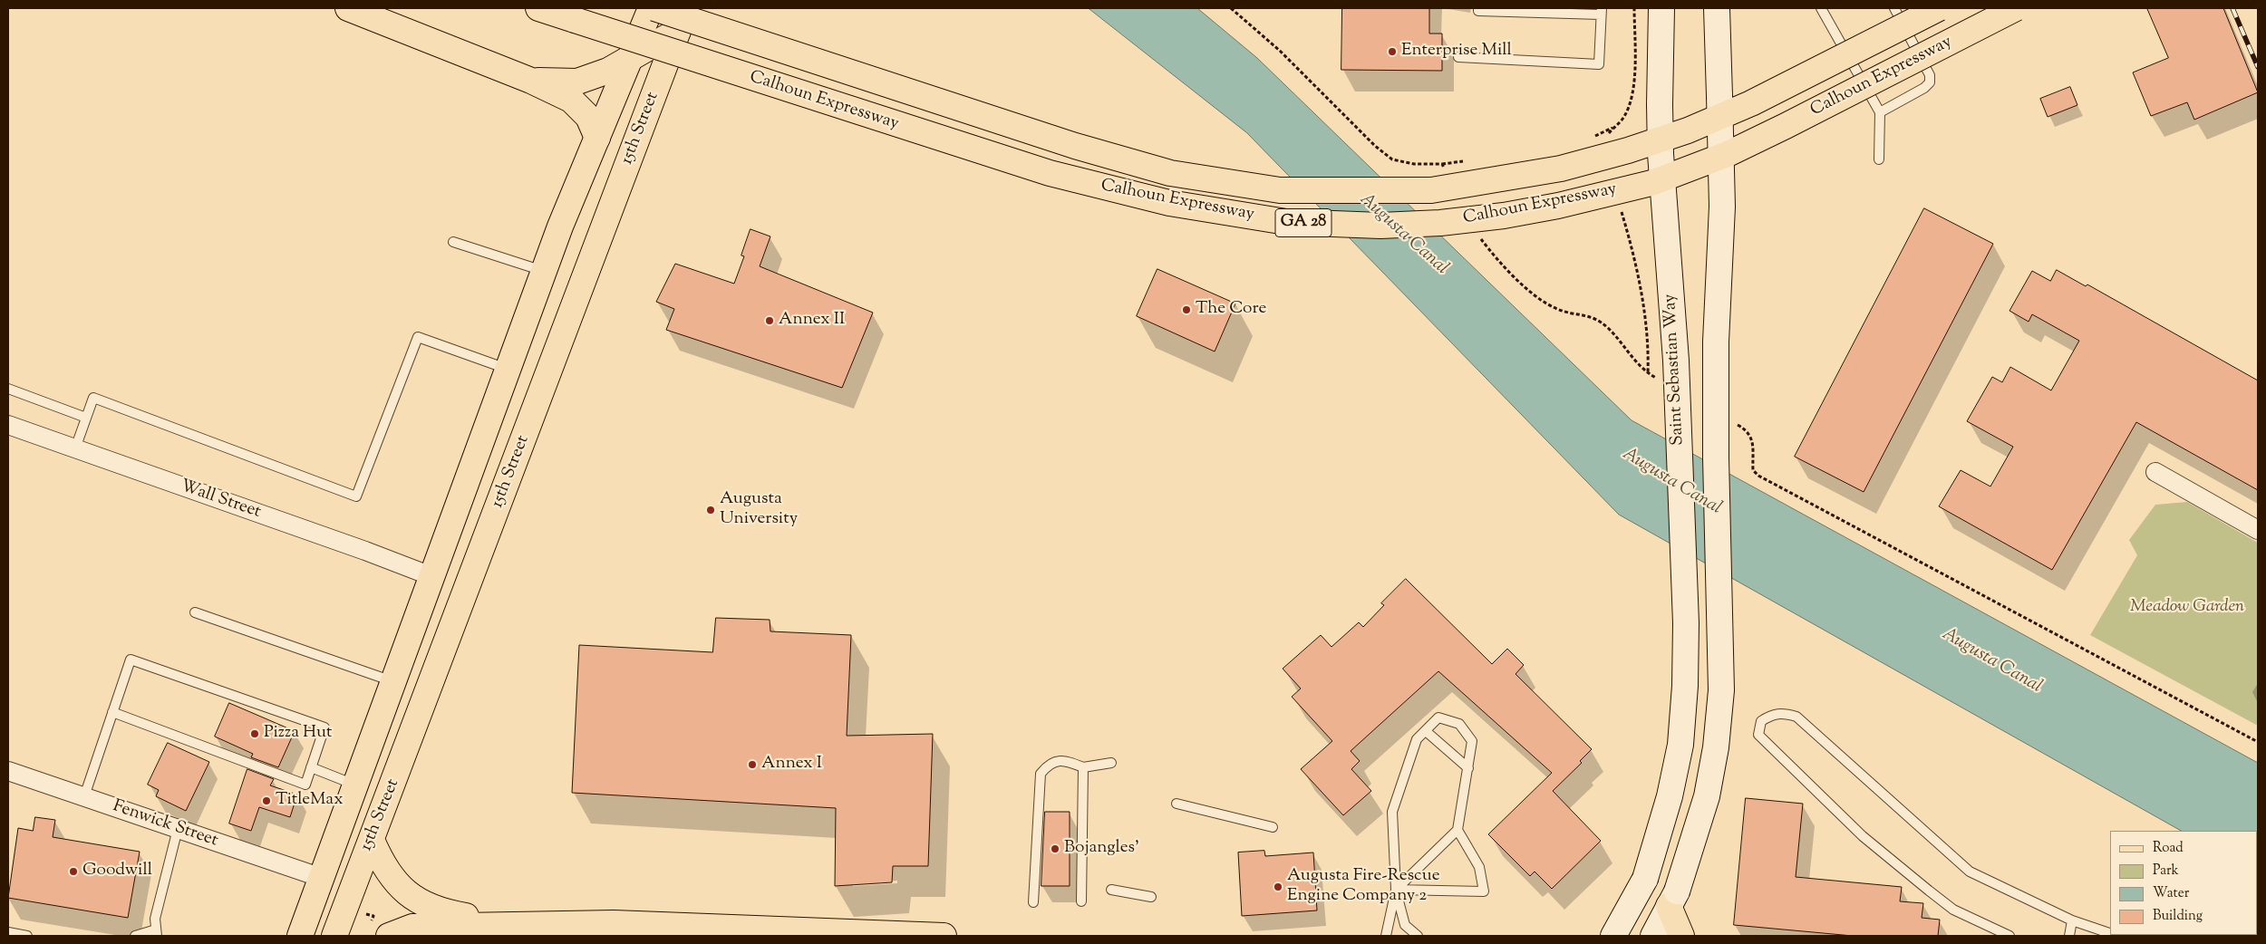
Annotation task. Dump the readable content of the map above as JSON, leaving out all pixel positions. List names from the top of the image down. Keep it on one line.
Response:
{"streets":{"main road":["Calhoun Expressway","15th Street","GA 28","Saint Sebastian Way"],"street":["Wall Street","Fenwick Street"]},"crossings":[["15th Street","Wall Street"],["15th Street","Fenwick Street"]],"water":["Augusta Canal"],"parks":["Meadow Garden"],"places":["Enterprise Mill","The Core","Annex II","Augusta University","Pizza Hut","Annex I","TitleMax","Bojangles'","Goodwill","Augusta Fire-Rescue Engine Company 2"],"legend":["Road","Park","Water","Building"]}
